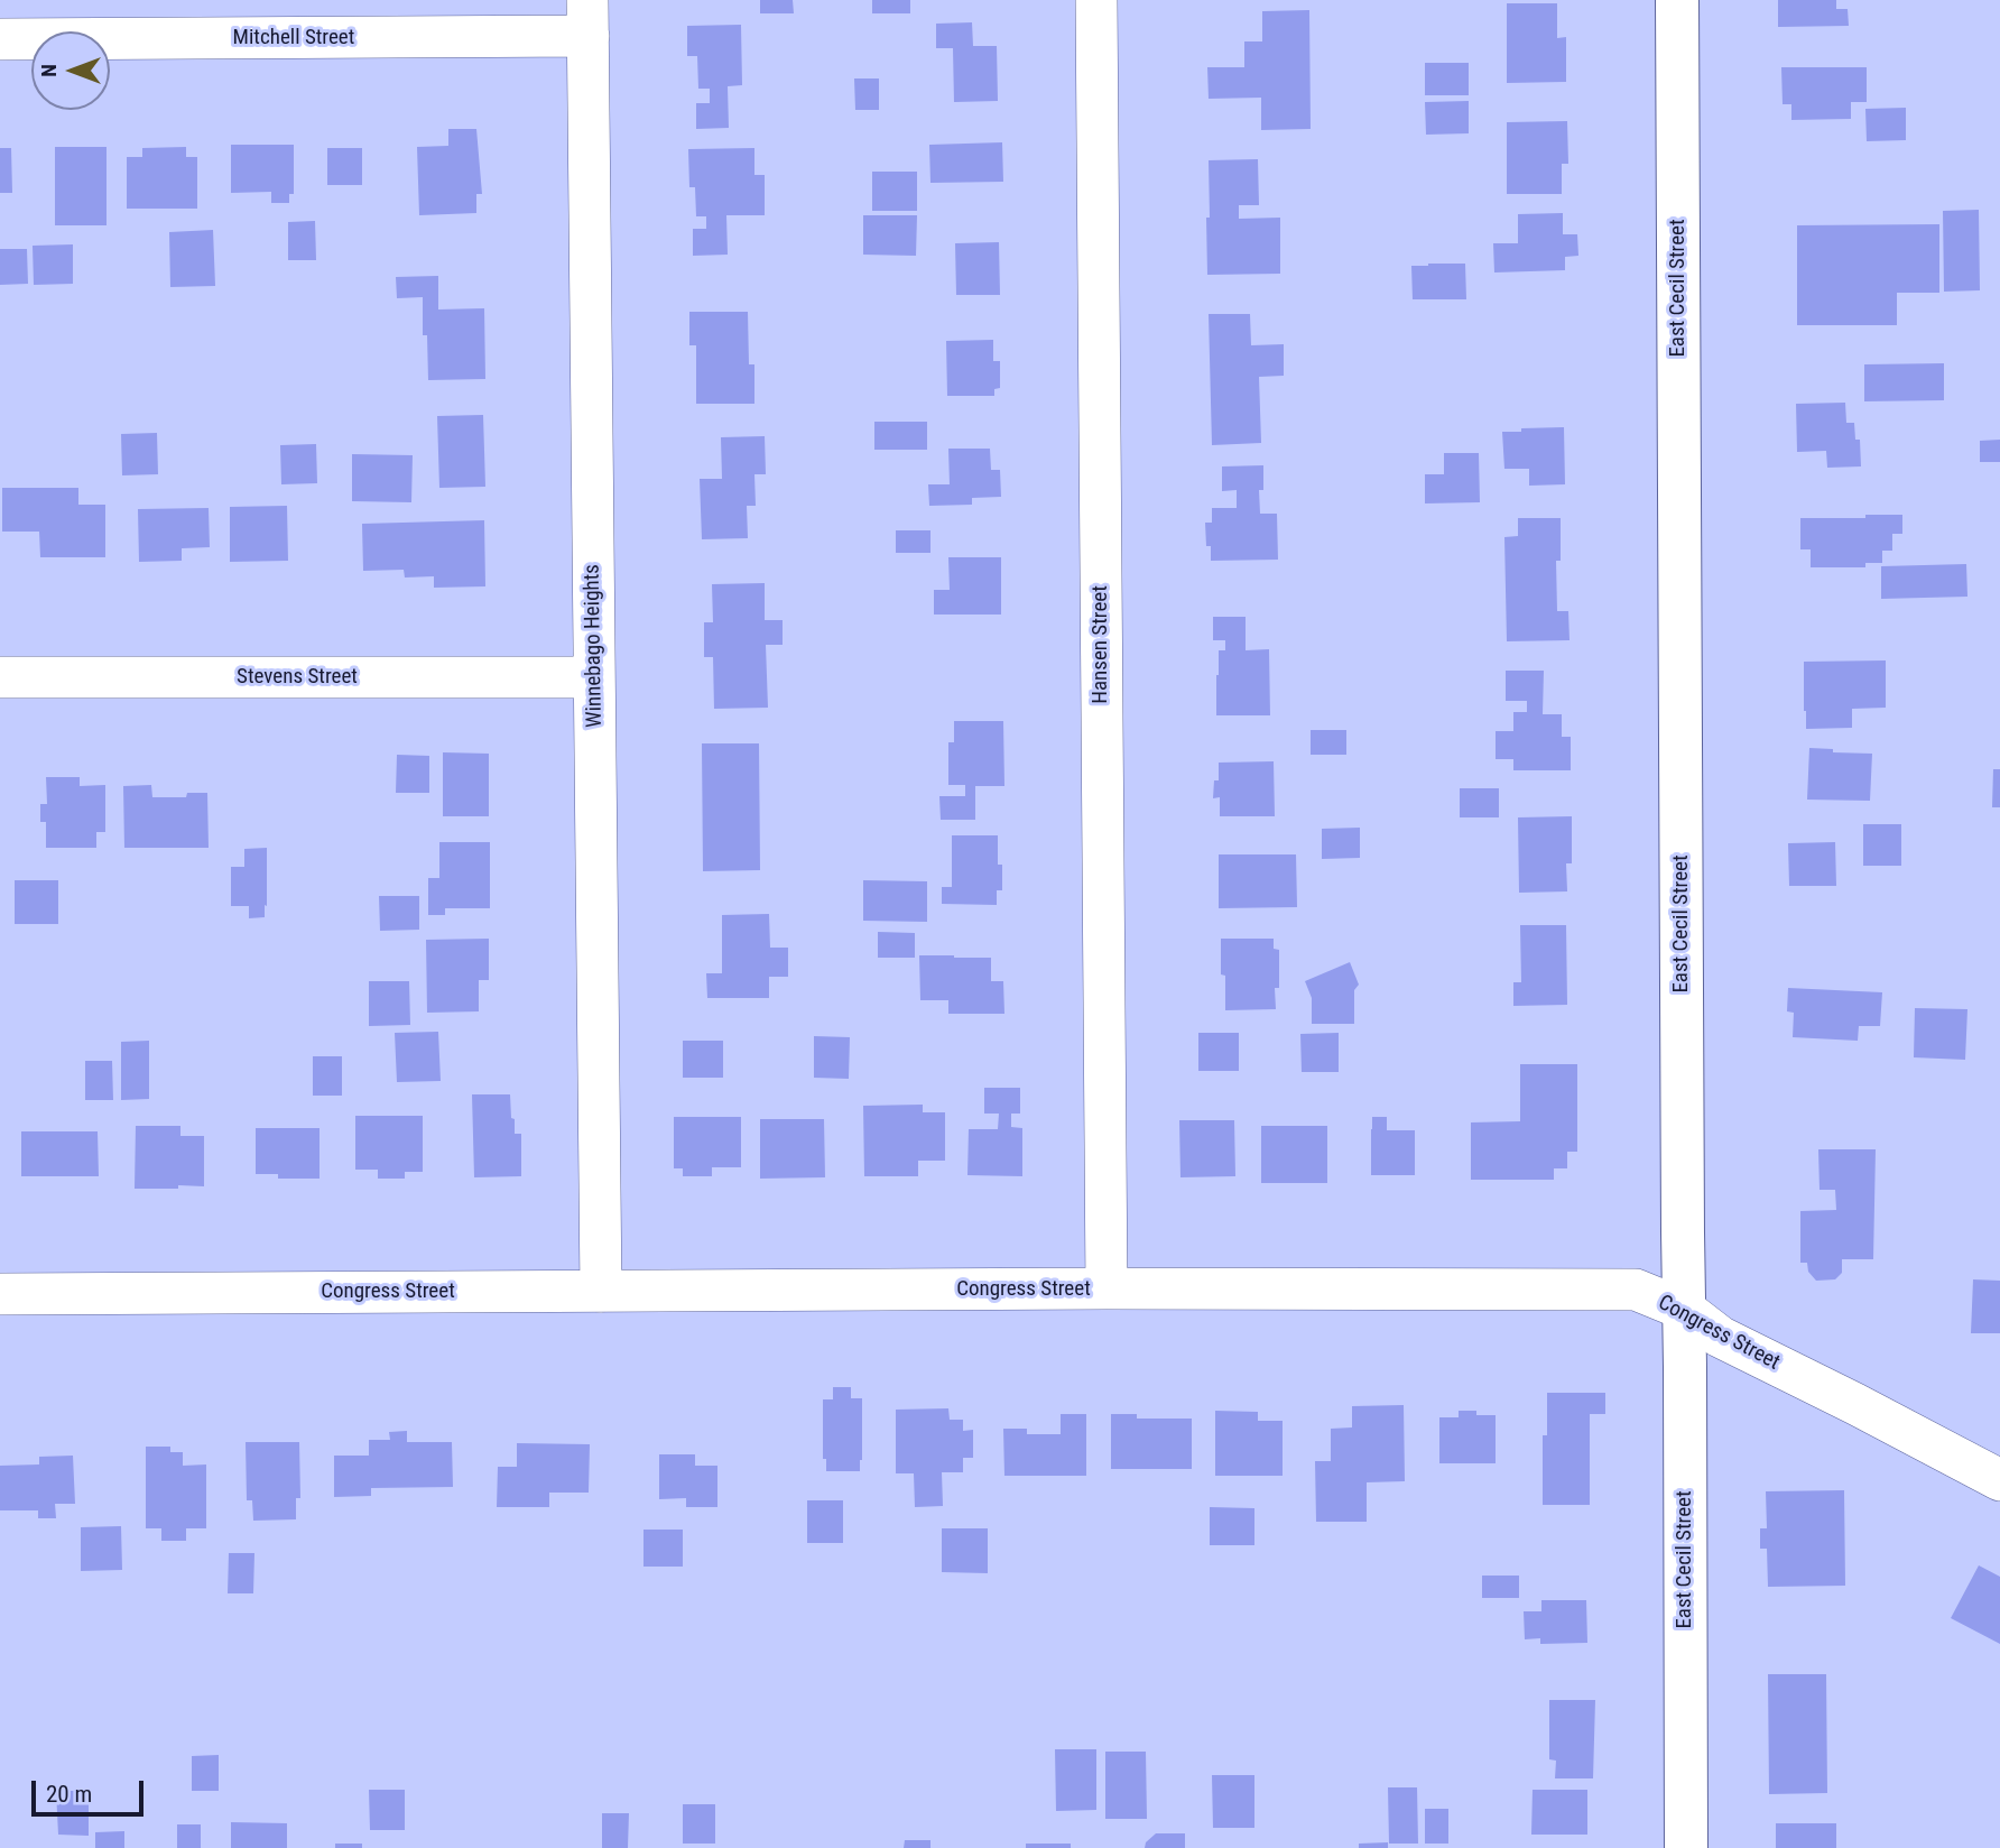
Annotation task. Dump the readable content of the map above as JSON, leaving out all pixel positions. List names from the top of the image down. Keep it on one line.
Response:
{"streets":{"main road":["East Cecil Street"],"street":["Mitchell Street","Hansen Street","Winnebago Heights","Stevens Street","Congress Street"]},"crossings":[["Mitchell Street","Winnebago Heights"],["East Cecil Street","Congress Street"],["Hansen Street","Congress Street"],["Winnebago Heights","Stevens Street"],["Winnebago Heights","Congress Street"]],"scale_bar":"20 m","north":"left"}
